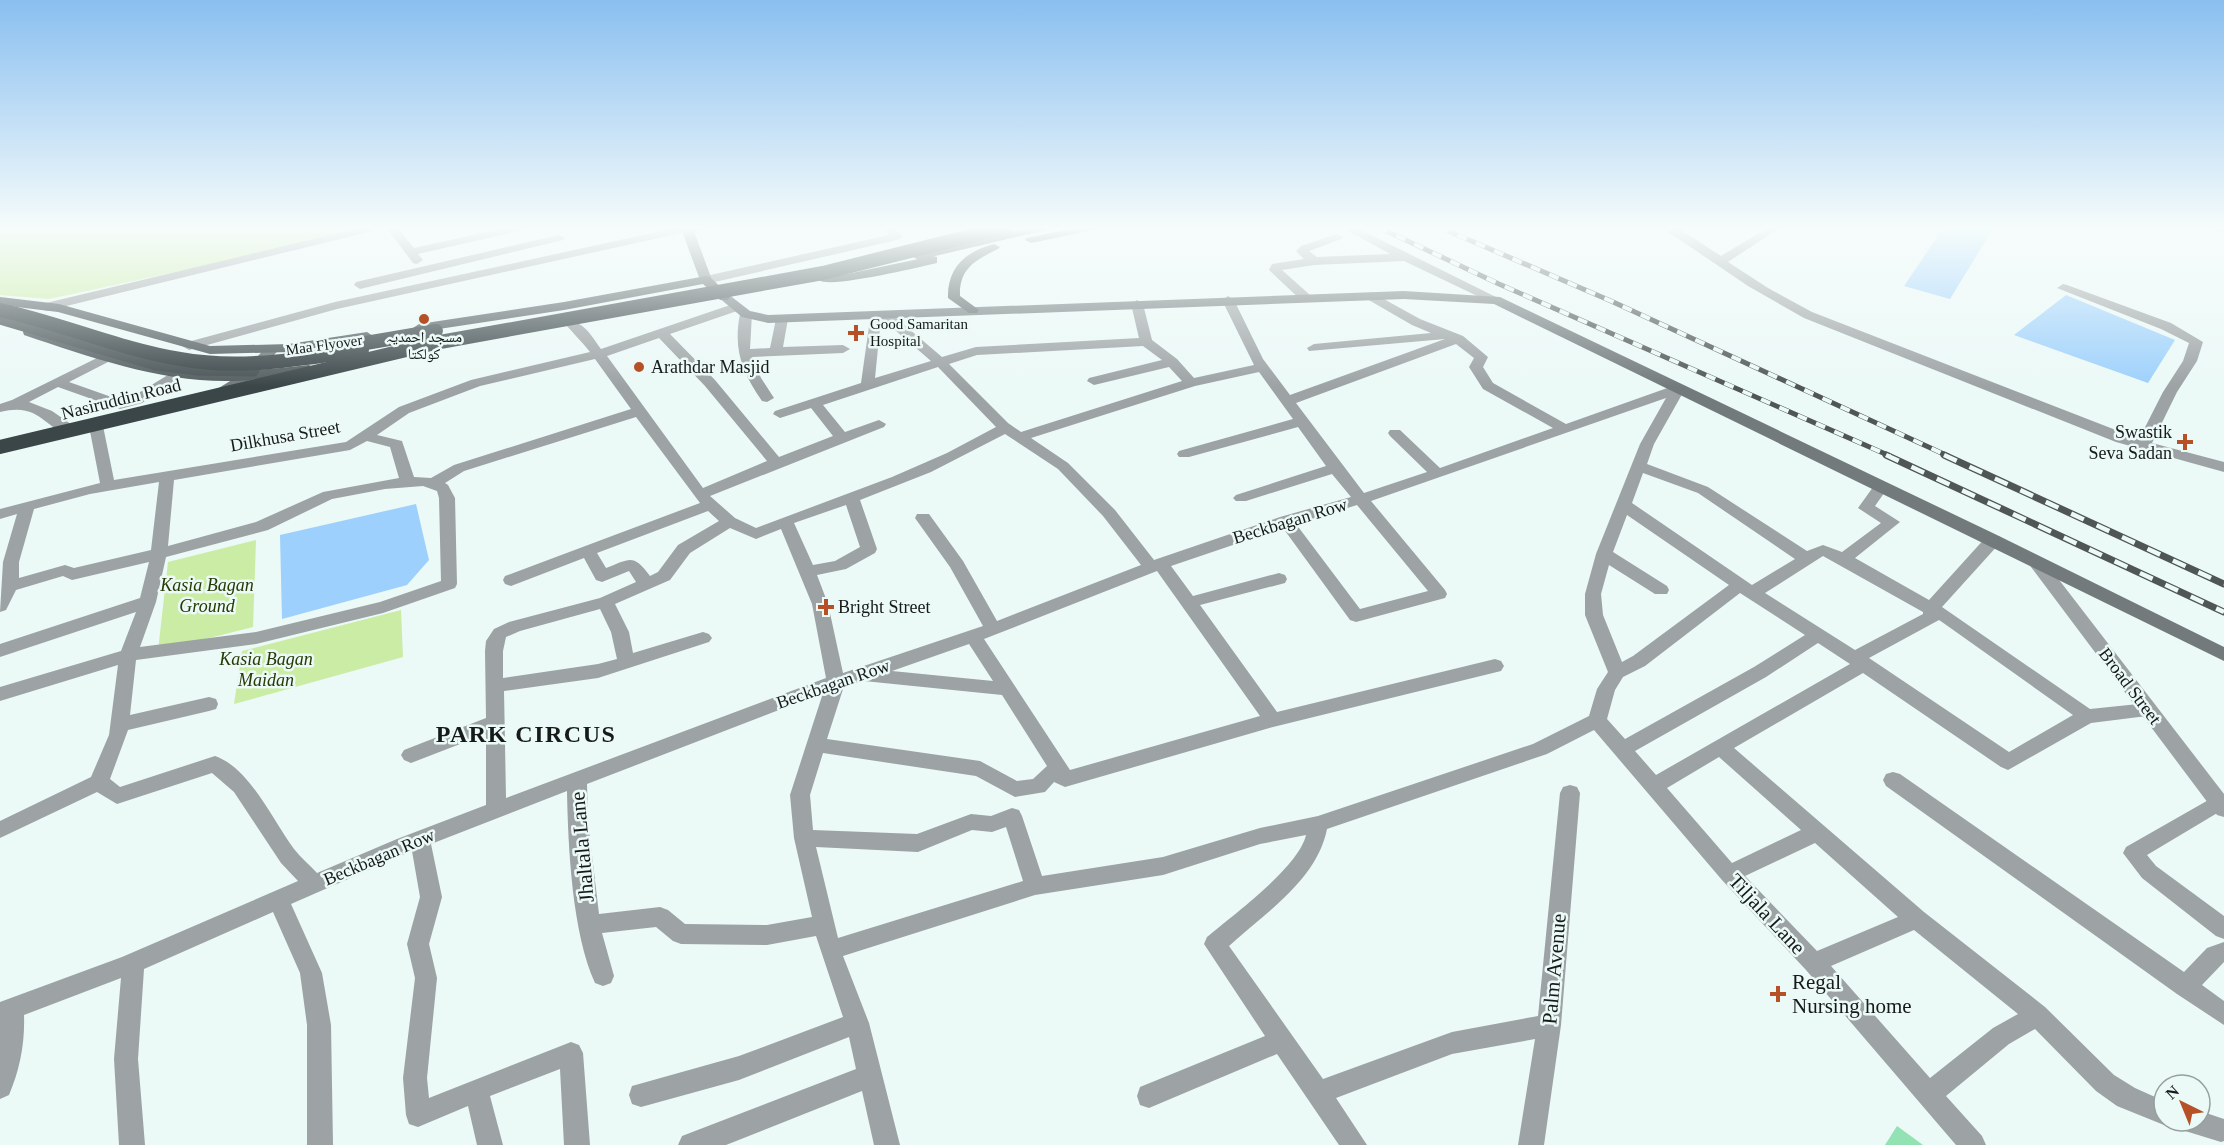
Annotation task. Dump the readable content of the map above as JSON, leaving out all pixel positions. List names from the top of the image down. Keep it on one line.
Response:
{"streets":{"highway":["Maa Flyover"],"main road":["Nasiruddin Road"],"street":["Dilkhusa Street","Beckbagan Row","Broad Street","Jhaltala Lane","Tiljala Lane","Palm Avenue"]},"crossings":[["Maa Flyover","Nasiruddin Road"],["Beckbagan Row","Jhaltala Lane"]],"districts":["PARK CIRCUS"],"parks":["Kasia Bagan Ground","Kasia Bagan Maidan"],"places":{"other":["مسجد احمدیہ کولکتا","Arathdar Masjid"],"health":["Good Samaritan Hospital","Swastik Seva Sadan","Bright Street","Regal Nursing home"]},"north":"top left"}
